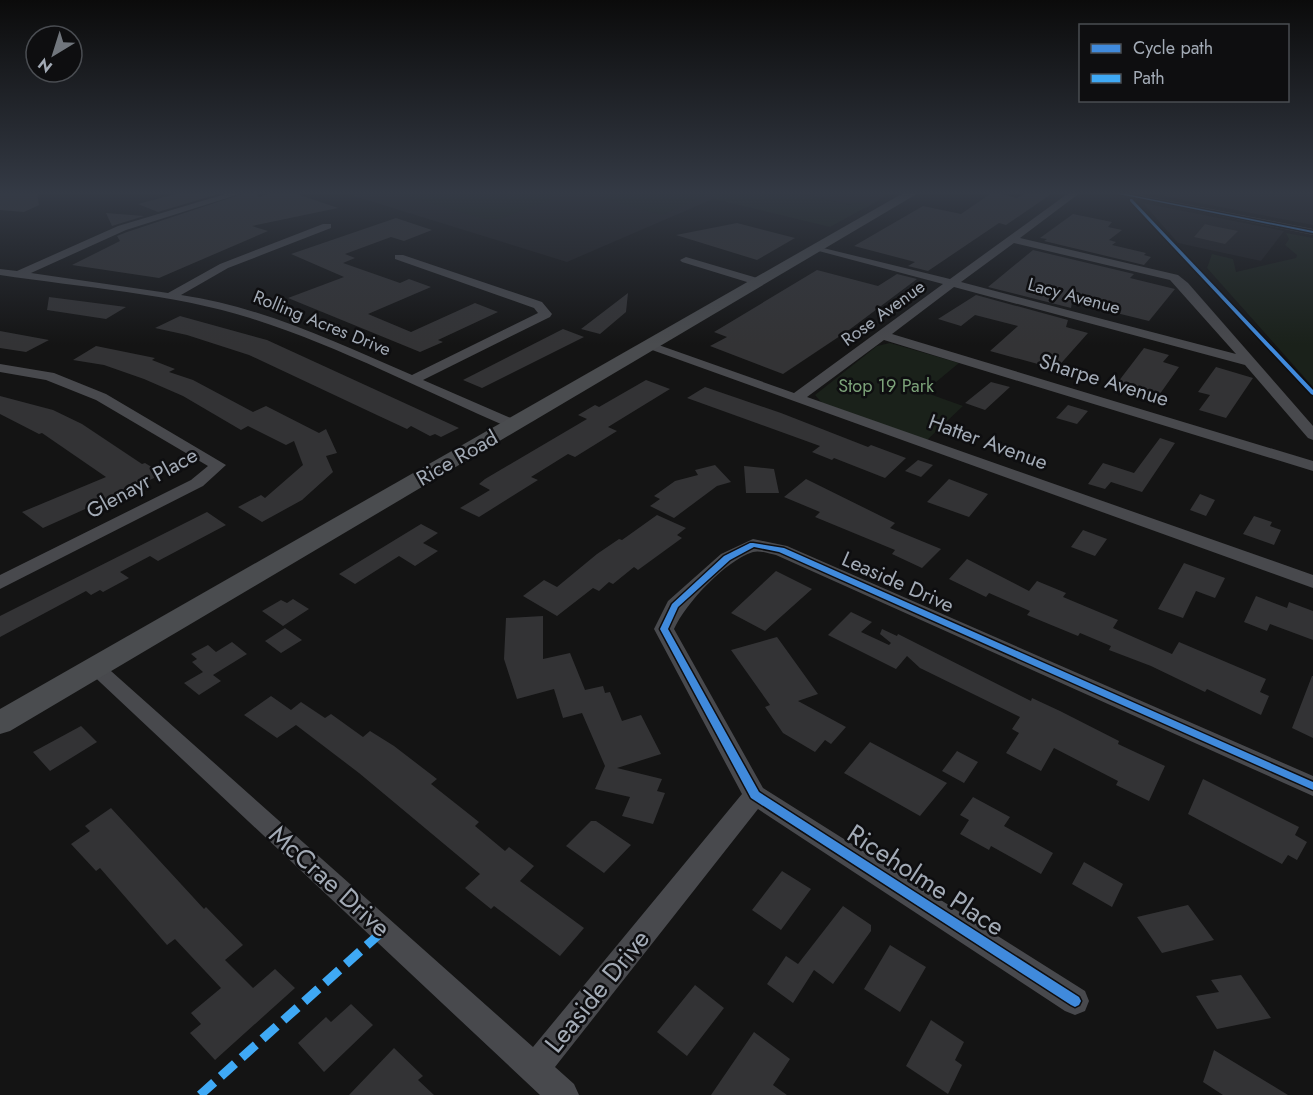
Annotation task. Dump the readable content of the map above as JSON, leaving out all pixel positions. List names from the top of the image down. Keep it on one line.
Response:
{"streets":{"main road":["Rice Road"],"street":["Lacy Avenue","Rose Avenue","Rolling Acres Drive","Sharpe Avenue","Hatter Avenue","Glenayr Place","Leaside Drive","Riceholme Place","McCrae Drive"]},"crossings":[["Lacy Avenue","Rose Avenue"],["Lacy Avenue","Rice Road"],["Rose Avenue","Sharpe Avenue"],["Rose Avenue","Hatter Avenue"],["Rolling Acres Drive","Rice Road"],["Hatter Avenue","Rice Road"],["Rice Road","McCrae Drive"],["Leaside Drive","Riceholme Place"],["Leaside Drive","McCrae Drive"]],"parks":["Stop 19 Park"],"legend":["Cycle path","Path"],"north":"bottom left"}
